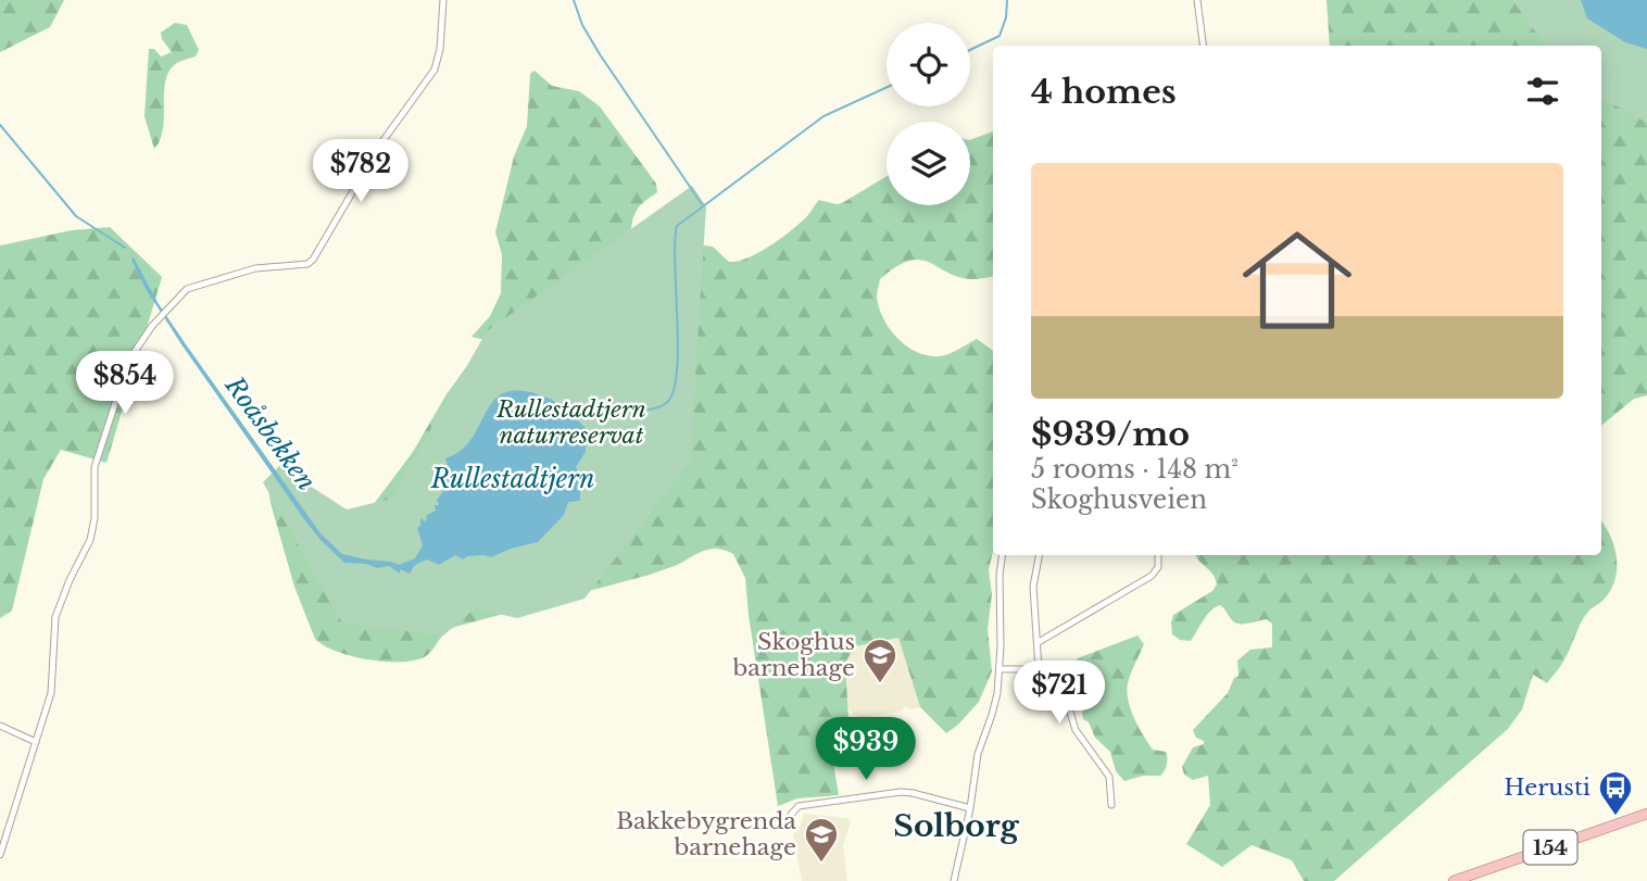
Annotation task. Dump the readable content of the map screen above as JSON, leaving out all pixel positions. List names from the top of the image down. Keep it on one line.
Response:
{"streets":{"main road":["154"]},"districts":["Solborg"],"water":["Roåsbekken","Rullestadtjern"],"parks":["Rullestadtjern naturreservat"],"places":{"school or university":["Skoghus barnehage","Bakkebygrenda barnehage"],"bus stop":["Herusti"]},"page":{"heading":"4 homes","list":[{"name":"$939/mo","note":"5 rooms · 148 m² · Skoghusveien"}],"price":["$782","$854","$721","$939"]}}
